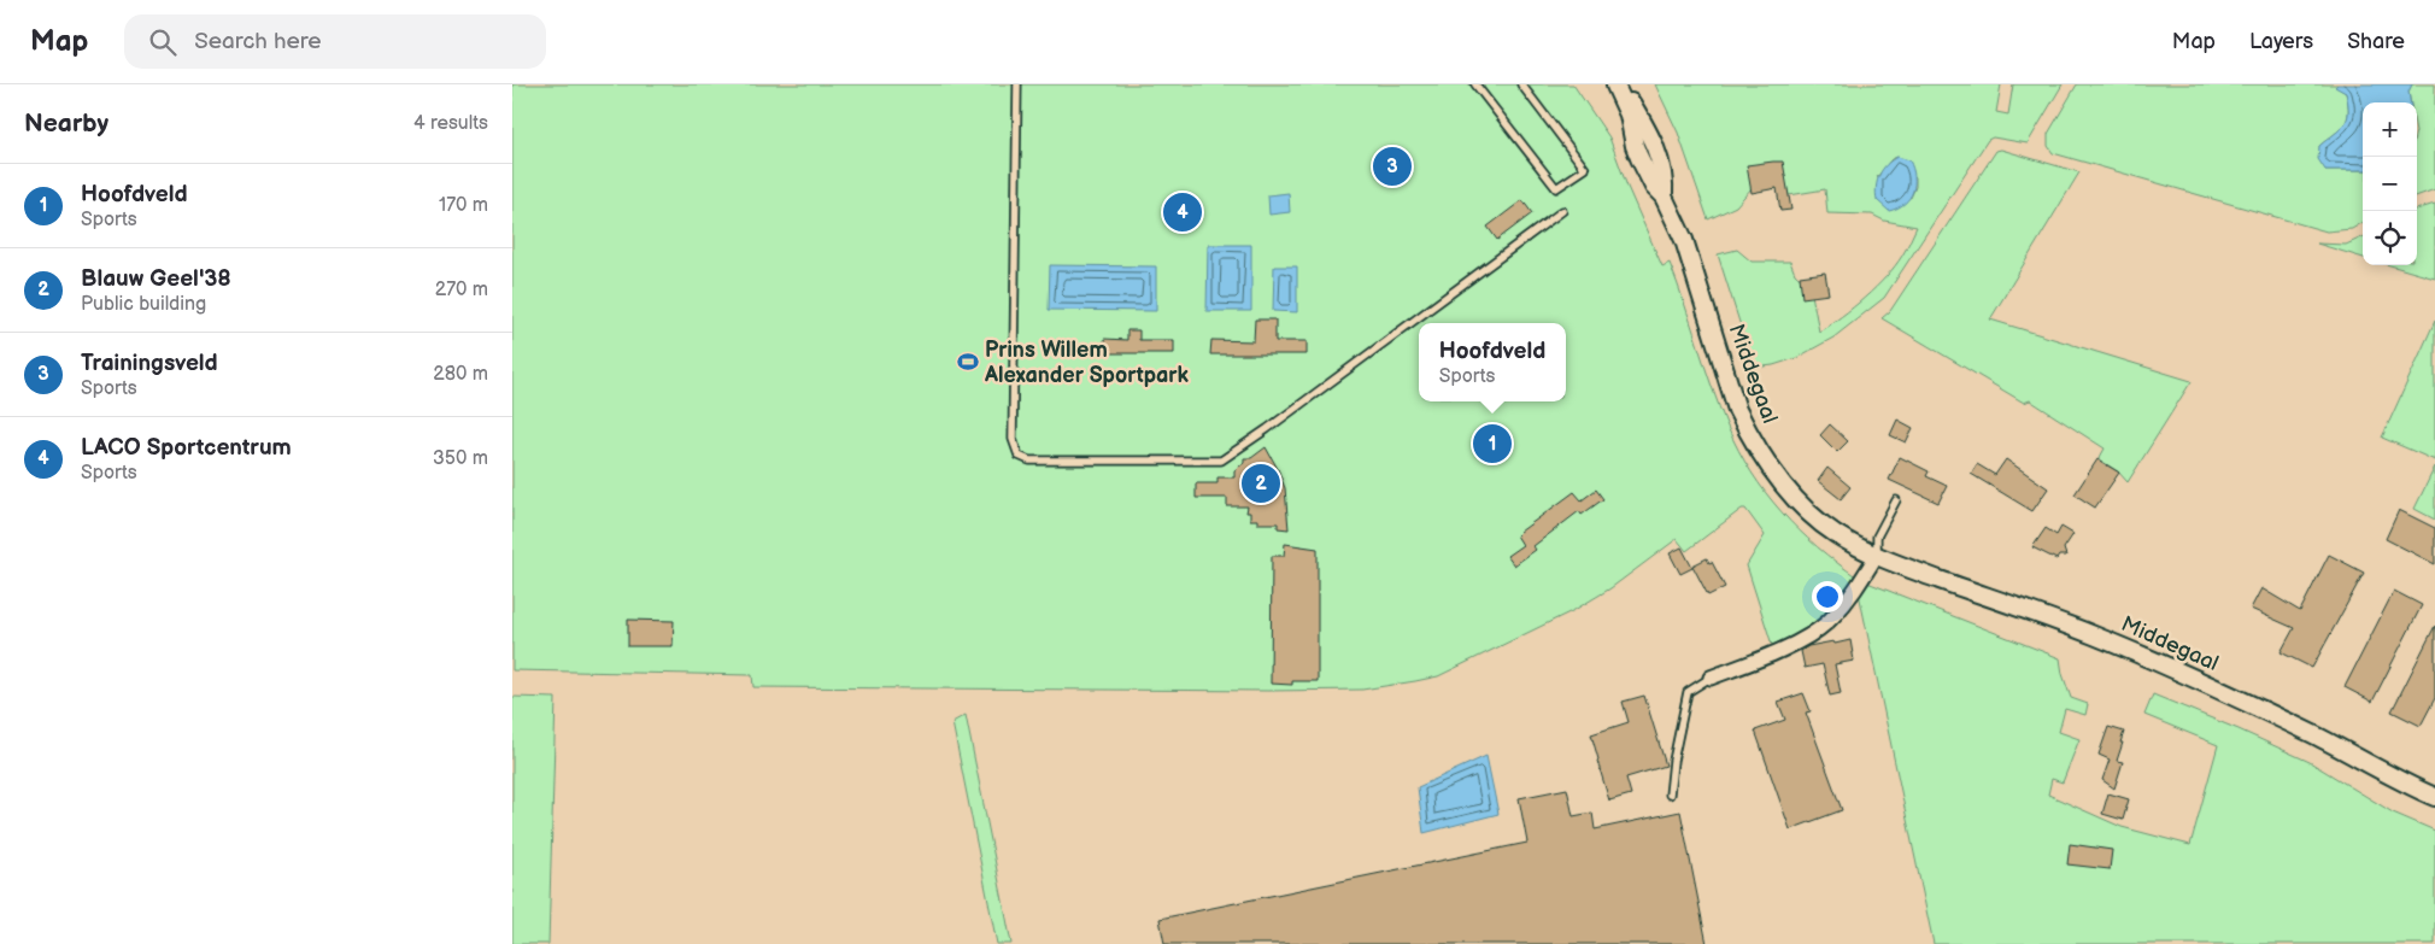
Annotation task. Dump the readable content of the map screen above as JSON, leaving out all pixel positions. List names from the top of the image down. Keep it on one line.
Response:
{"streets":{"street":["Middegaal"]},"places":{"sports":["Prins Willem Alexander Sportpark"]},"page":{"header":"Map","search":"Search here","nav":["Map","Layers","Share"],"heading":["Nearby","4 results"],"map_buttons":["+","−"],"pins":["3","4","1","2"],"list":[{"mark":"1","name":"Hoofdveld","note":"Sports","value":"170 m"},{"mark":"2","name":"Blauw Geel'38","note":"Public building","value":"270 m"},{"mark":"3","name":"Trainingsveld","note":"Sports","value":"280 m"},{"mark":"4","name":"LACO Sportcentrum","note":"Sports","value":"350 m"}],"popup":["Hoofdveld","Sports"]}}
